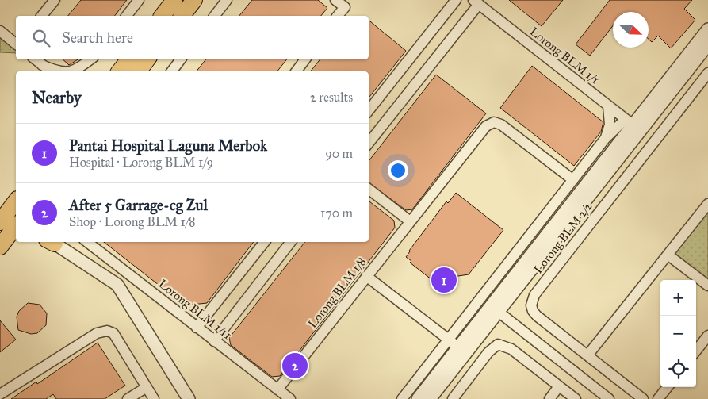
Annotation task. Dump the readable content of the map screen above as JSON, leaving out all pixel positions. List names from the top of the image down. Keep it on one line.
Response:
{"streets":{"street":["Lorong BLM 1/1","Lorong BLM 2/2","Lorong BLM 1/8","Lorong BLM 1/11"]},"crossings":[["Lorong BLM 1/8","Lorong BLM 1/11"]],"north":"bottom right","page":{"search":"Search here","heading":["Nearby","2 results"],"list":[{"mark":"1","name":"Pantai Hospital Laguna Merbok","note":"Hospital · Lorong BLM 1/9","value":"90 m"},{"mark":"2","name":"After 5 Garrage-cg Zul","note":"Shop · Lorong BLM 1/8","value":"170 m"}],"pins":["1","2"],"map_buttons":["+","−"]}}
